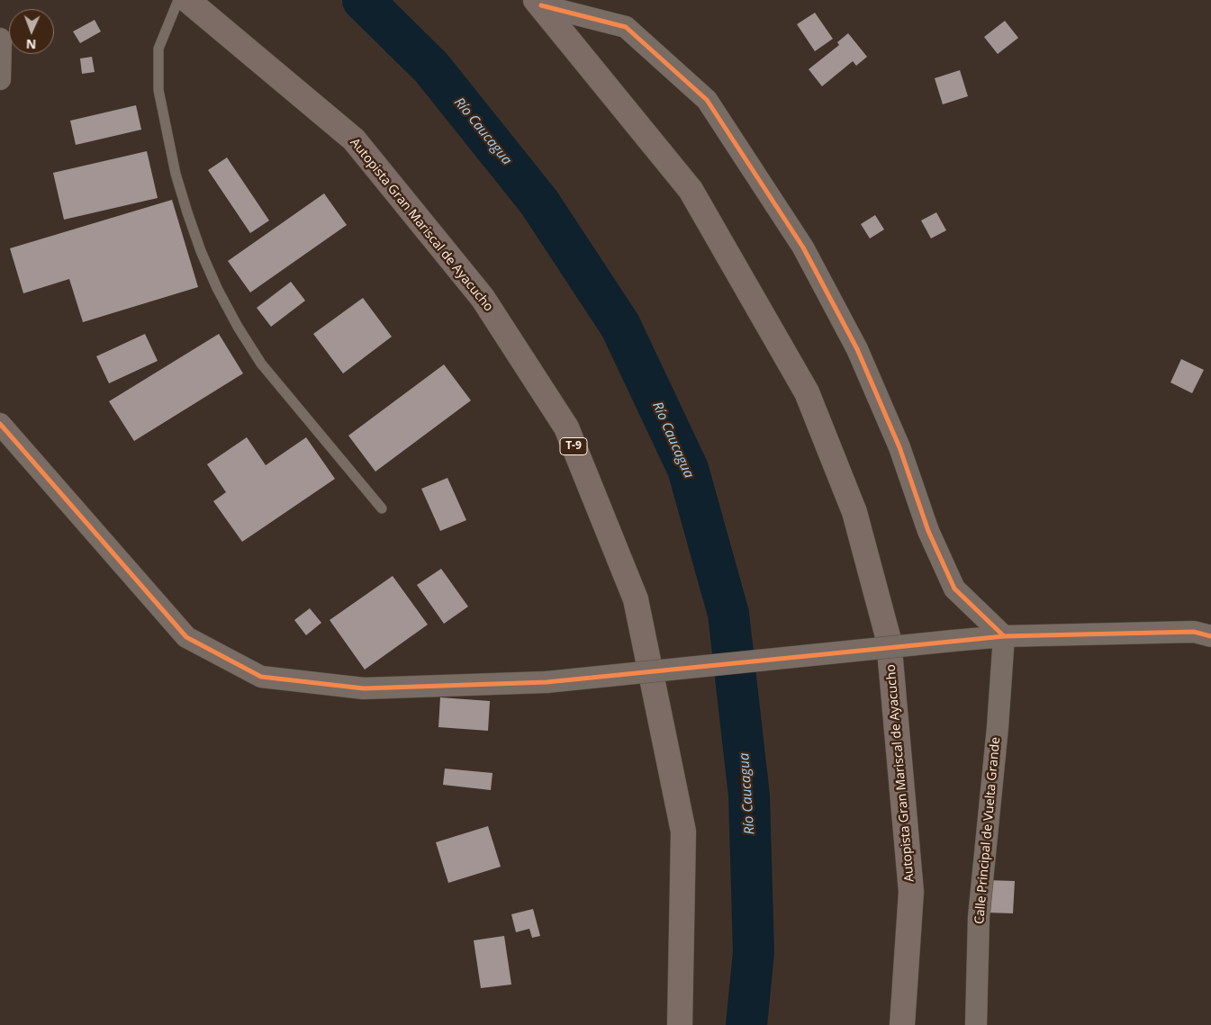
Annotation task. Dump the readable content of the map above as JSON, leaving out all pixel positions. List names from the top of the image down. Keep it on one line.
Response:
{"streets":{"highway":["Autopista Gran Mariscal de Ayacucho","T-9"],"street":["Calle Principal de Vuelta Grande"]},"water":["Río Caucagua"],"north":"bottom"}
